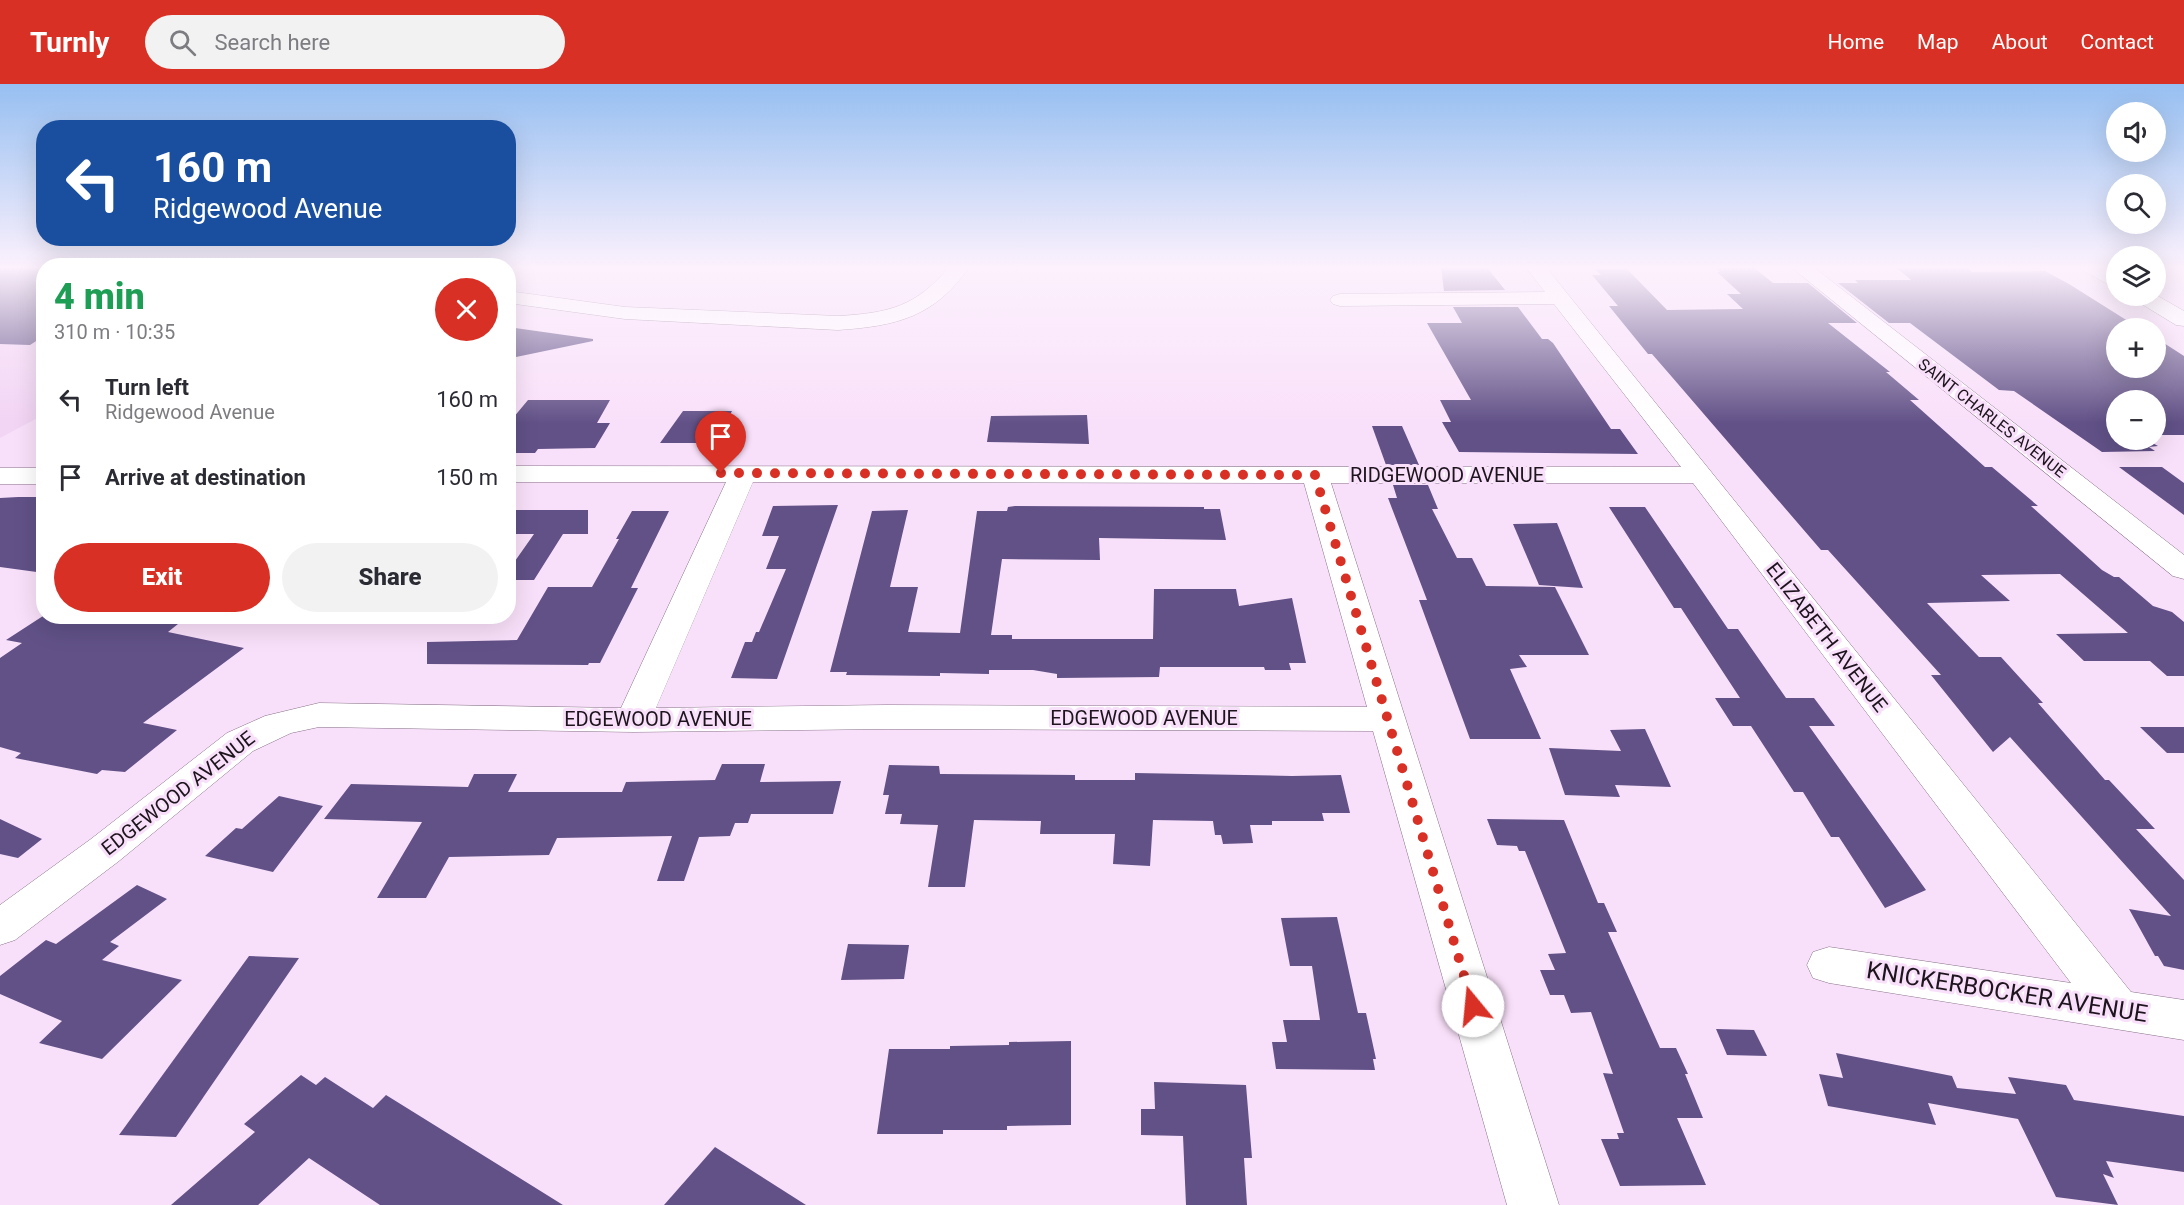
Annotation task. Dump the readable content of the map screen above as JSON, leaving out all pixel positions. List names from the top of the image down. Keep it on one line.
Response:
{"streets":{"street":["SAINT CHARLES AVENUE","RIDGEWOOD AVENUE","ELIZABETH AVENUE","EDGEWOOD AVENUE","KNICKERBOCKER AVENUE"]},"crossings":[["RIDGEWOOD AVENUE","ELIZABETH AVENUE"],["ELIZABETH AVENUE","KNICKERBOCKER AVENUE"]],"page":{"header":"Turnly","search":"Search here","nav":["Home","Map","About","Contact"],"map_buttons":["+","−"],"turn":["160 m","Ridgewood Avenue"],"heading":["4 min","310 m · 10:35"],"list":[{"name":"Turn left","note":"Ridgewood Avenue","value":"160 m"},{"name":"Arrive at destination","value":"150 m"}],"buttons":["Exit","Share"]}}
